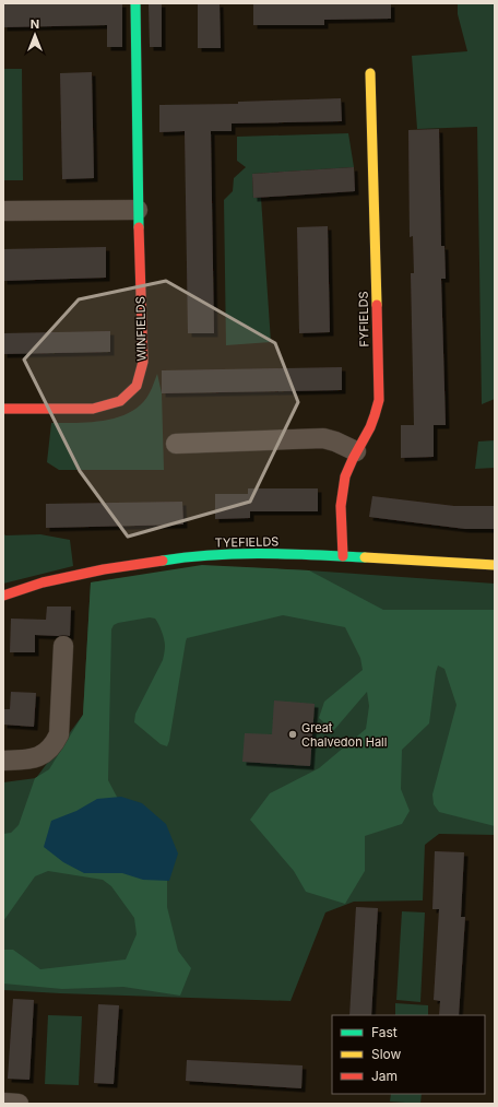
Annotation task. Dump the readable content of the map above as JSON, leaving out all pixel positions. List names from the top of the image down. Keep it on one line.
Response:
{"streets":{"street":["FYFIELDS","WINFIELDS","TYEFIELDS"]},"crossings":[["FYFIELDS","TYEFIELDS"]],"places":["Great Chalvedon Hall"],"legend":["Fast","Slow","Jam"],"north":"top"}
